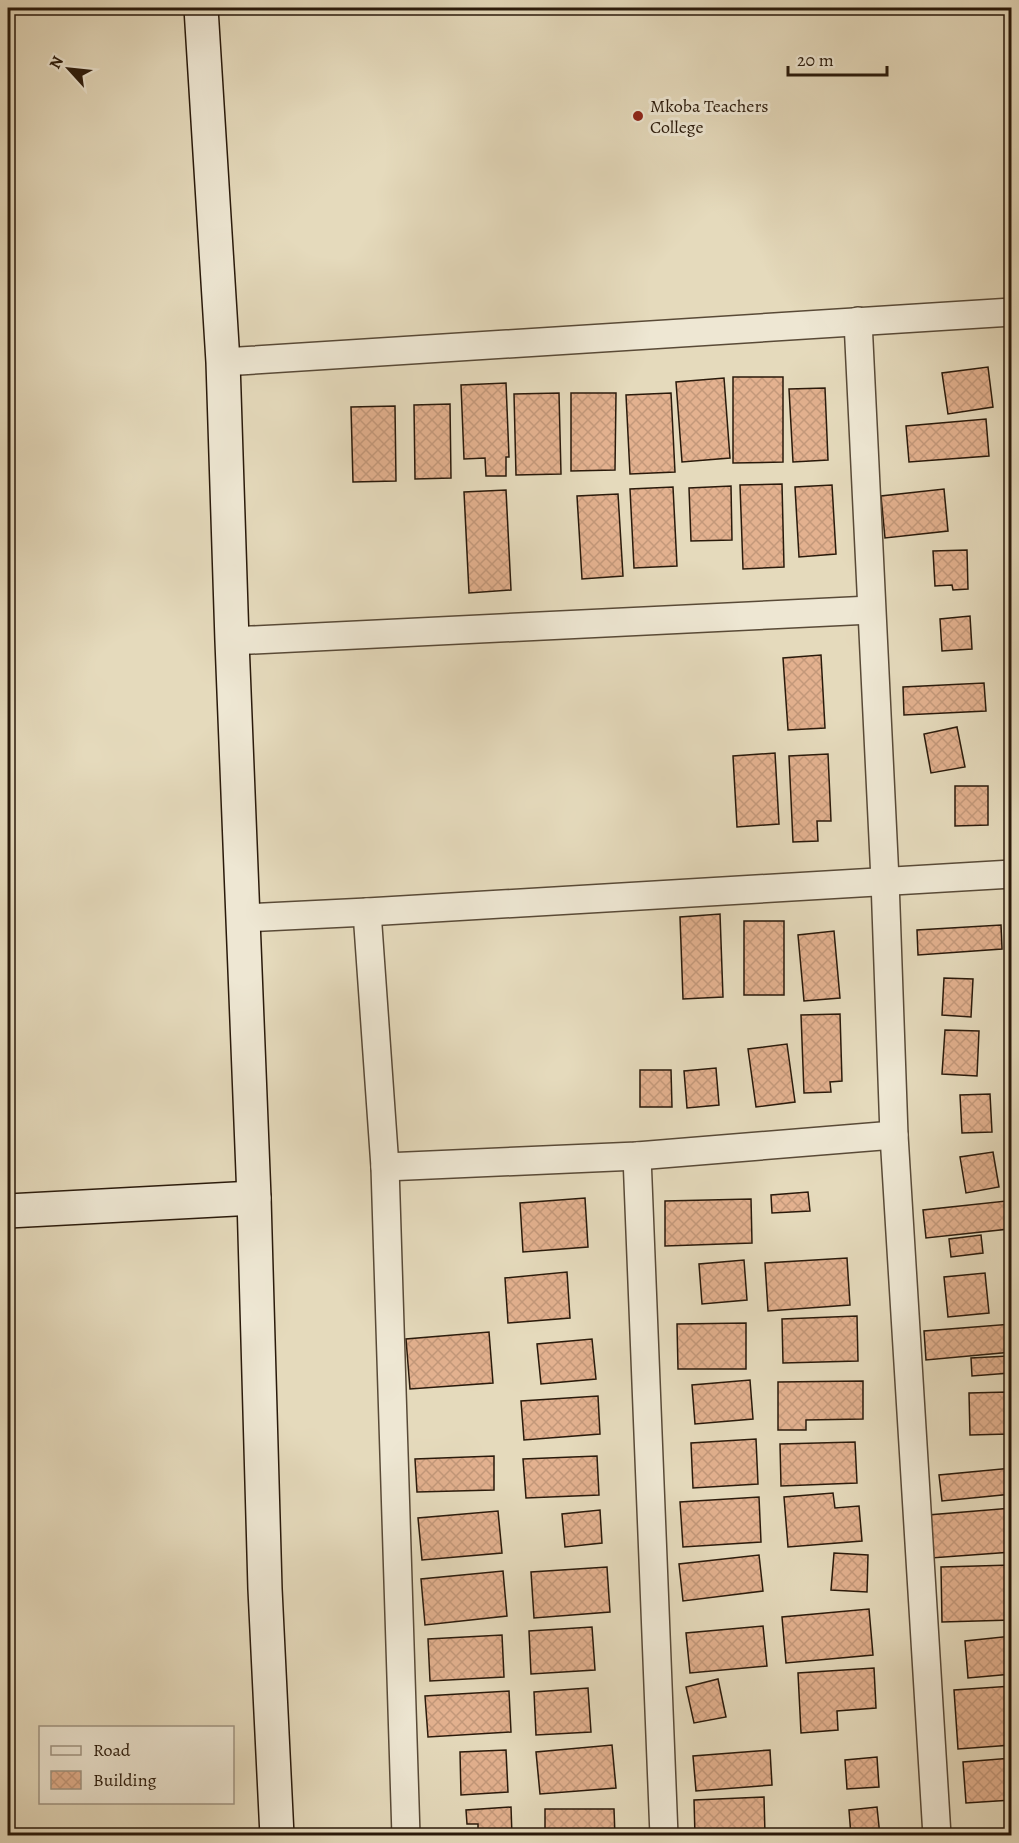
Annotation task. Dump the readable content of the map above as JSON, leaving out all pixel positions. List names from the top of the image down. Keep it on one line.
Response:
{"places":["Mkoba Teachers College"],"legend":["Road","Building"],"scale_bar":"20 m","north":"top left"}
